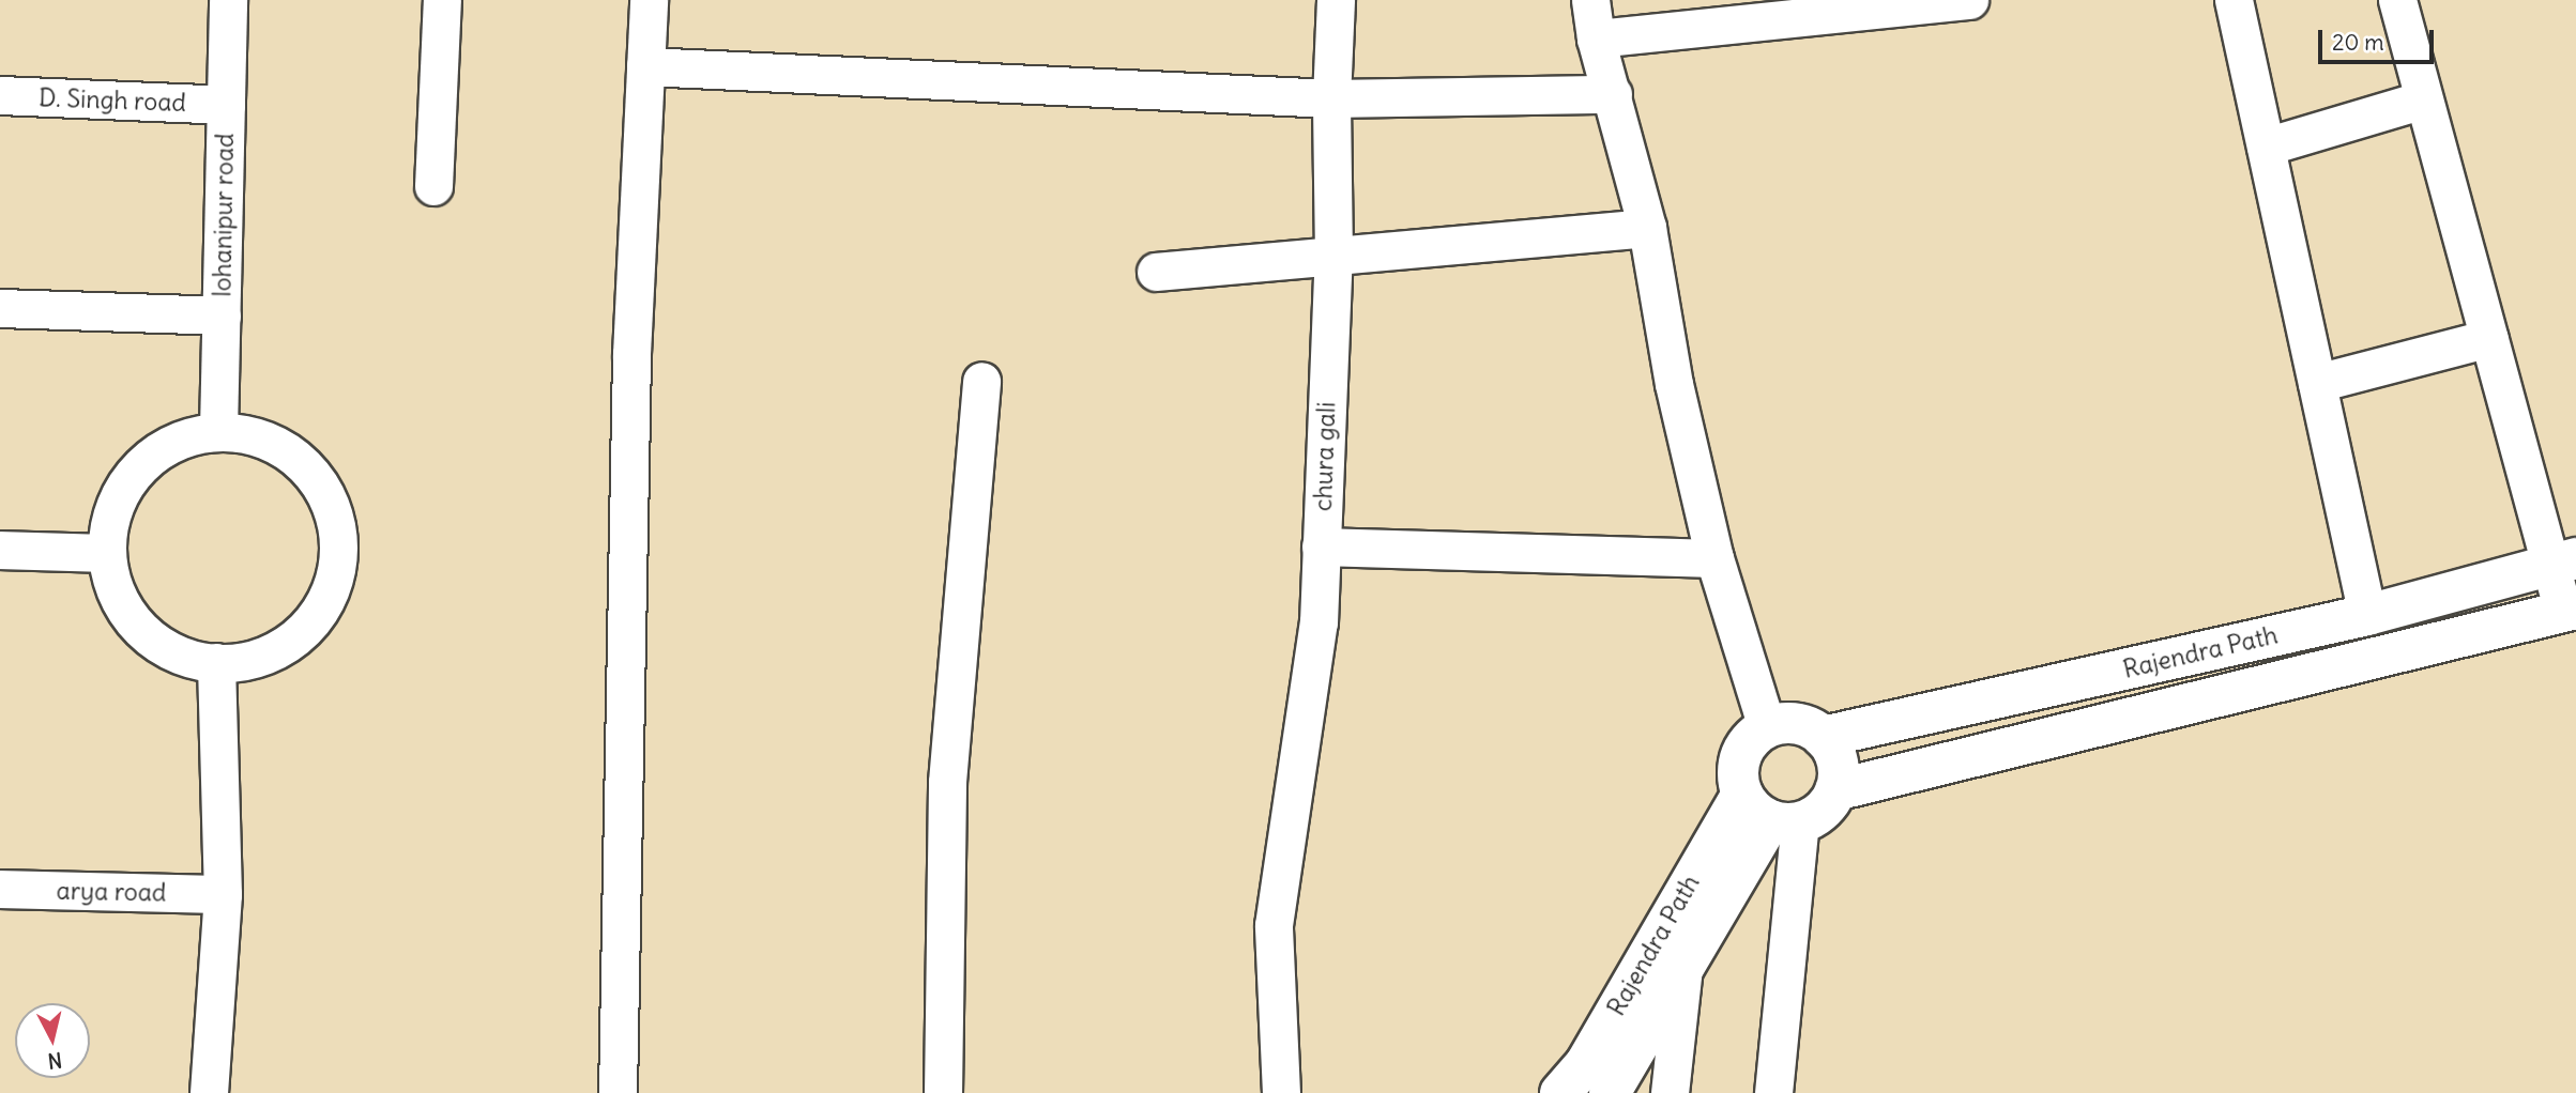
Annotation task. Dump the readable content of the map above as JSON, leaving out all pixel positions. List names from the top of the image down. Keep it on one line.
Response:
{"streets":{"main road":["Rajendra Path"],"street":["D. Singh road","lohanipur road","chura gali","arya road"]},"crossings":[["D. Singh road","lohanipur road"]],"scale_bar":"20 m","north":"bottom"}
